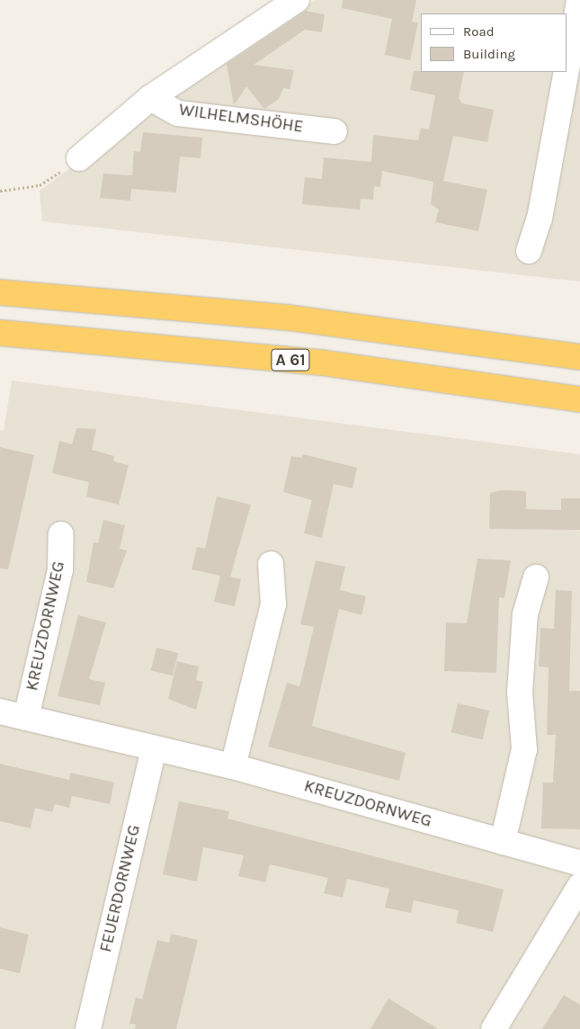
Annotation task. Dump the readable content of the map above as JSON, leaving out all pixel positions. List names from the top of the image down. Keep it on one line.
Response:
{"streets":{"highway":["A 61"],"street":["WILHELMSHÖHE","KREUZDORNWEG","FEUERDORNWEG"]},"crossings":[["KREUZDORNWEG","FEUERDORNWEG"]],"legend":["Road","Building"]}
